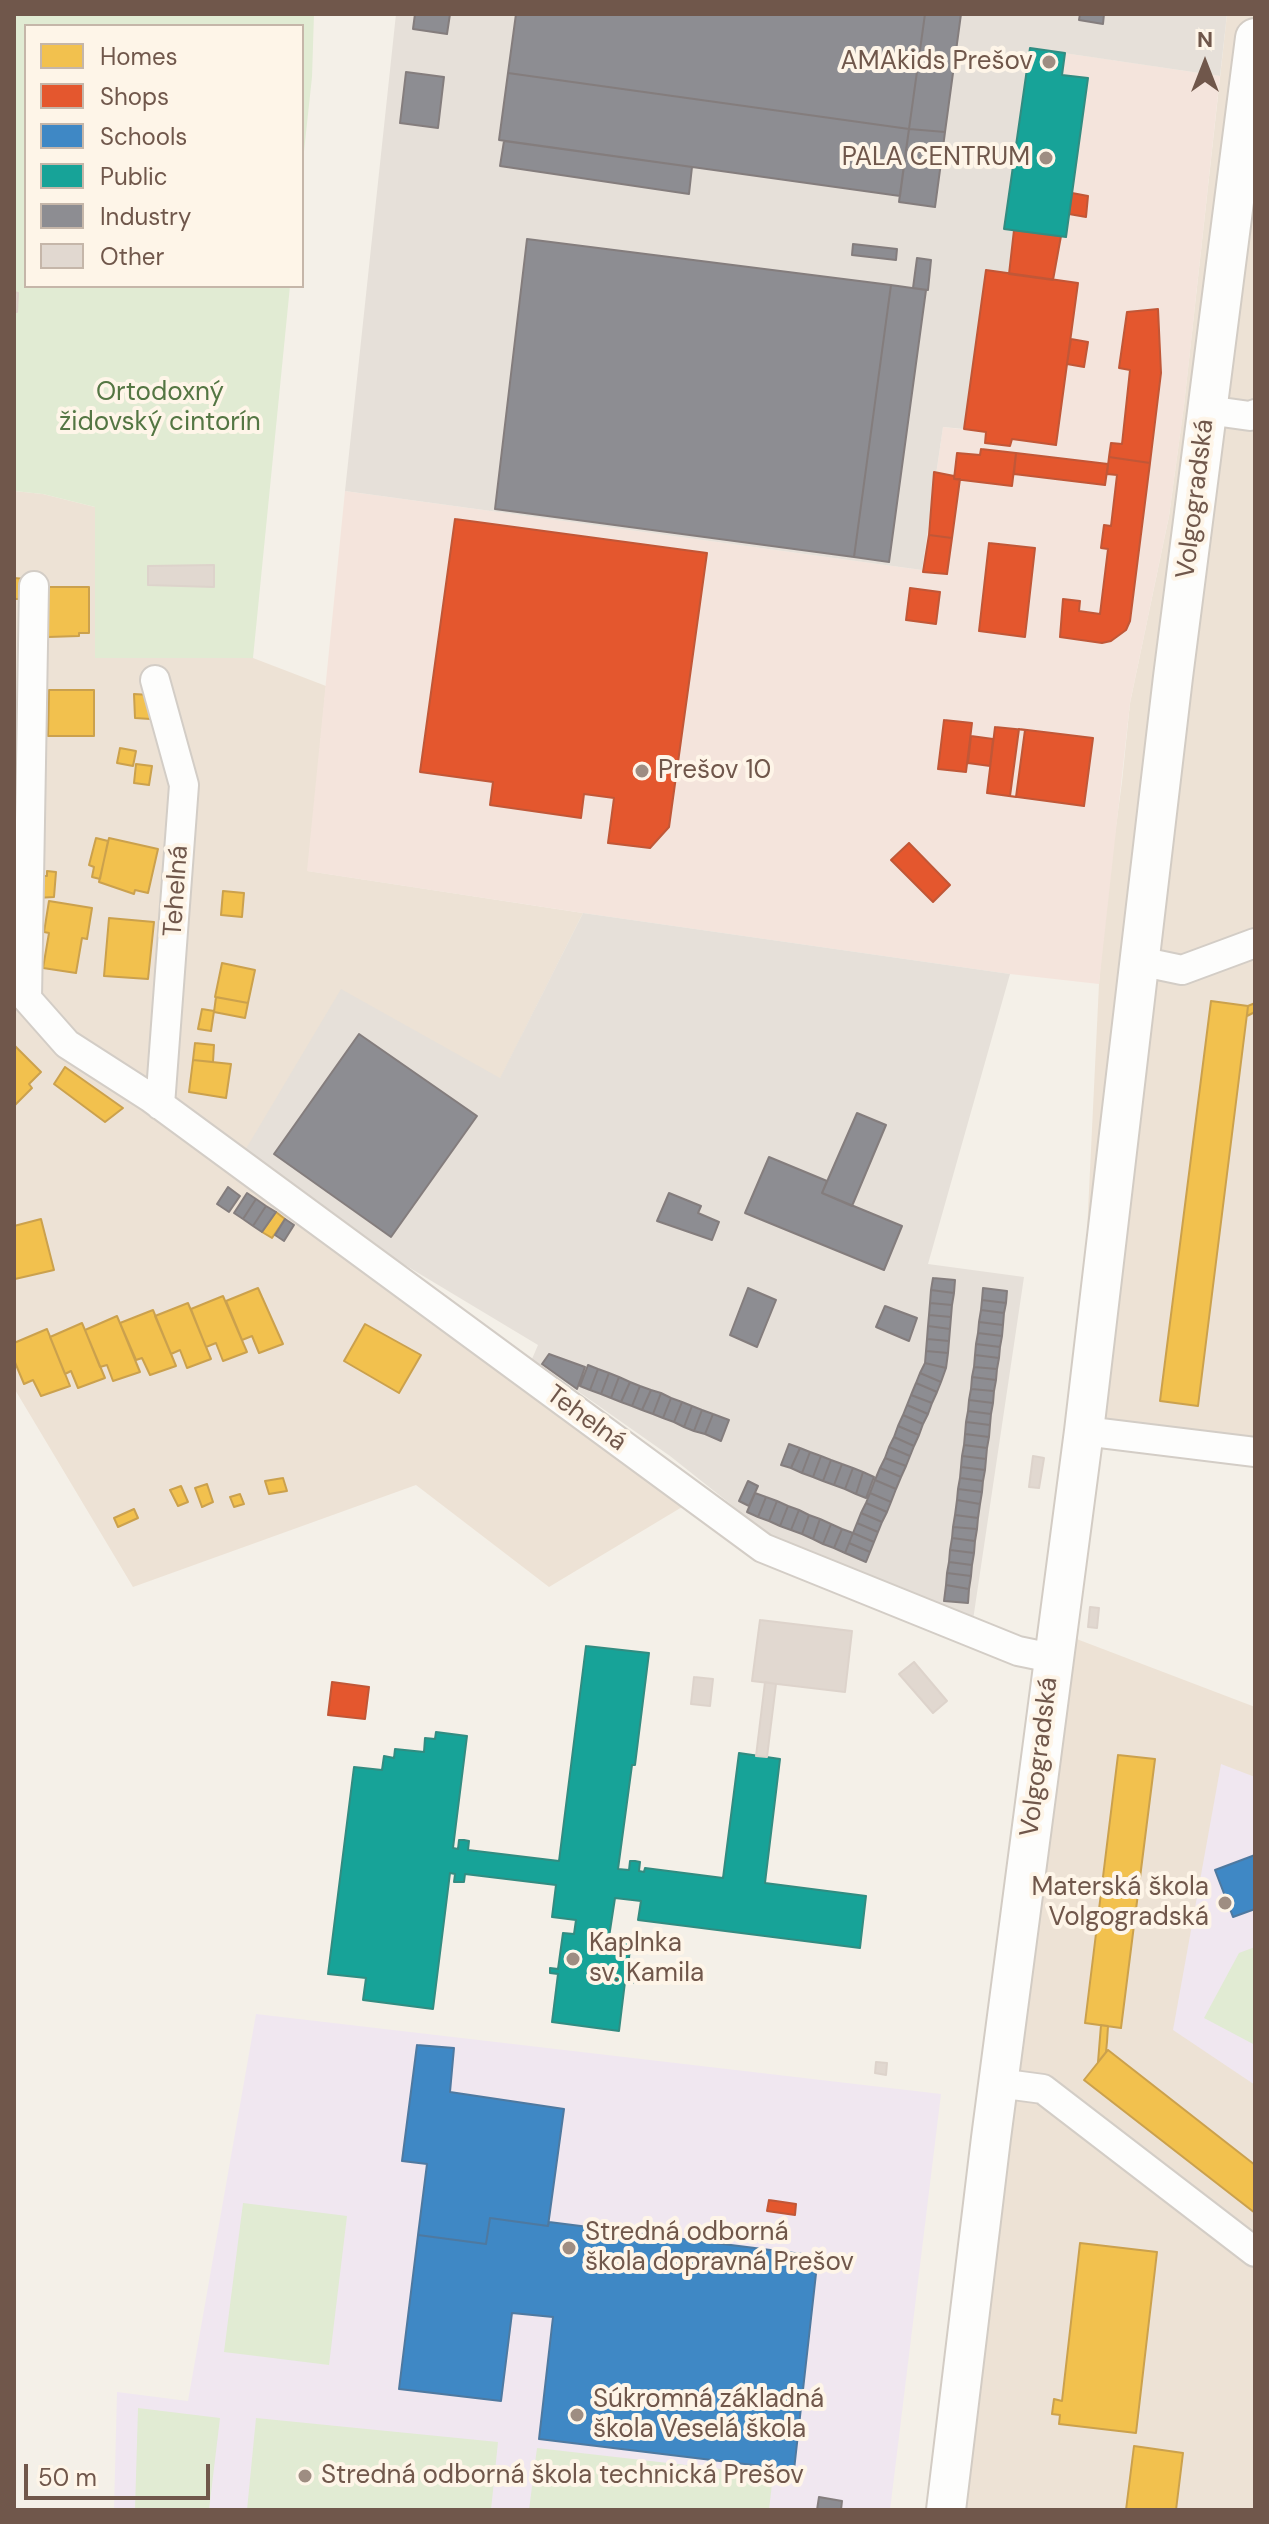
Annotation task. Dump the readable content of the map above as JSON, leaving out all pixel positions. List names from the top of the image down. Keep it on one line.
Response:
{"streets":{"street":["Volgogradská","Tehelná"]},"crossings":[["Volgogradská","Tehelná"]],"parks":["Ortodoxný židovský cintorín"],"places":["AMAkids Prešov","PALA CENTRUM","Prešov 10","Materská škola Volgogradská","Kaplnka sv. Kamila","Stredná odborná škola dopravná Prešov","Súkromná základná škola Veselá škola","Stredná odborná škola technická Prešov"],"legend":["Homes","Shops","Schools","Public","Industry","Other"],"scale_bar":"50 m","north":"top"}
